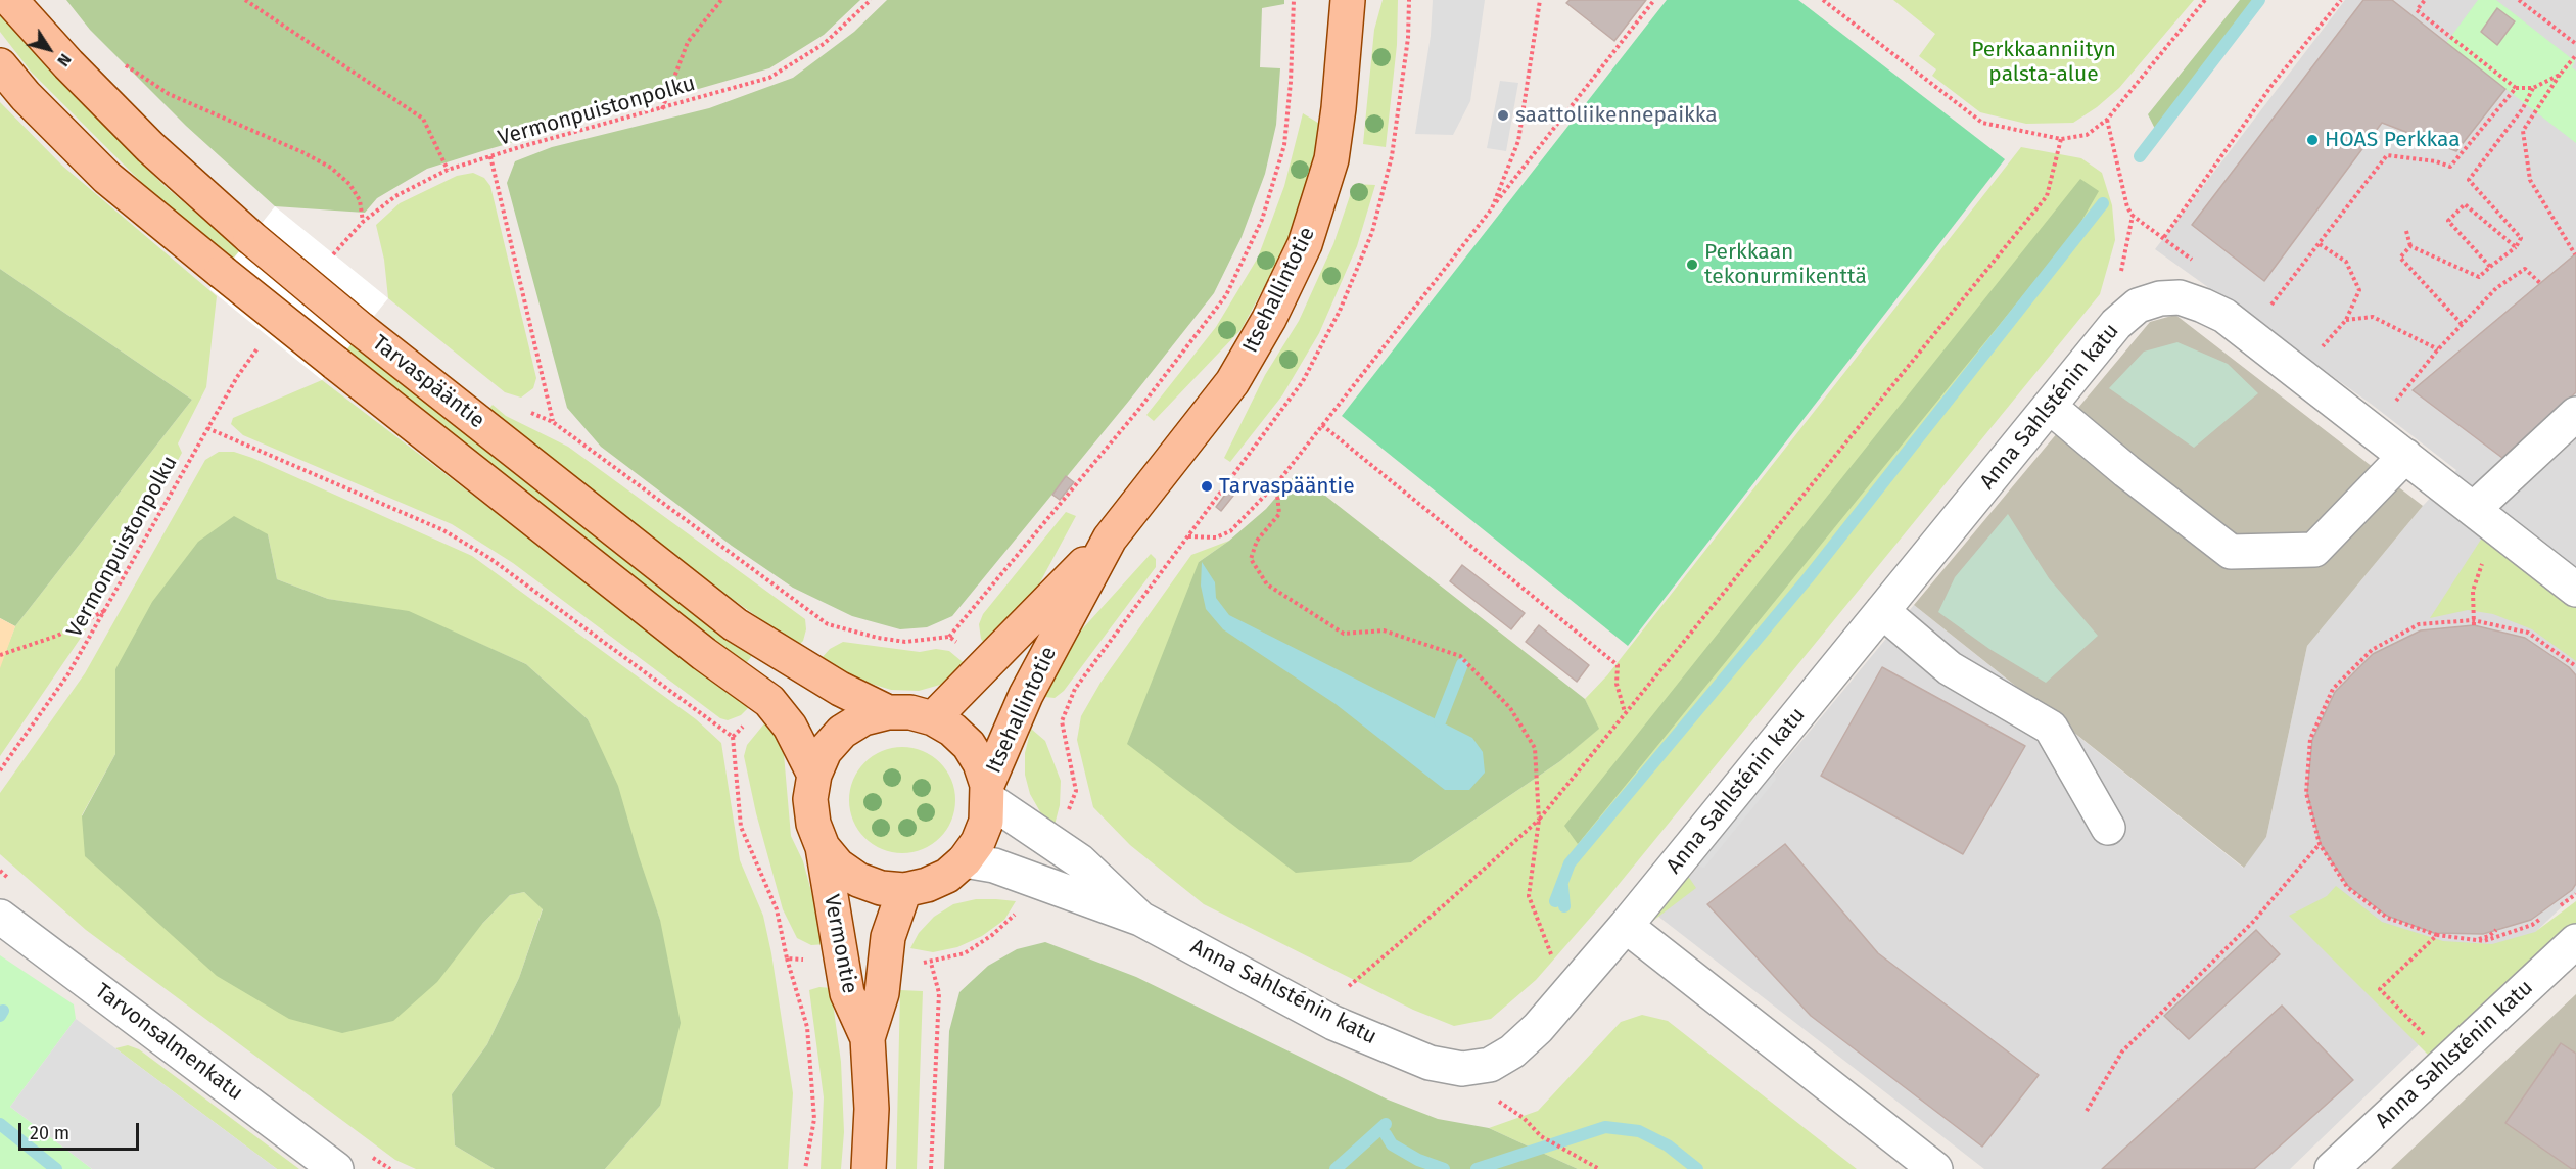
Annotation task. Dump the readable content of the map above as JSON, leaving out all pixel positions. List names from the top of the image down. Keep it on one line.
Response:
{"streets":{"main road":["Itsehallintotie","Tarvaspääntie","Vermontie"],"street":["Anna Sahlsténin katu","Tarvonsalmenkatu"],"path":["Vermonpuistonpolku"]},"crossings":[["Itsehallintotie","Tarvaspääntie"],["Itsehallintotie","Anna Sahlsténin katu"],["Itsehallintotie","Vermontie"],["Tarvaspääntie","Anna Sahlsténin katu"],["Tarvaspääntie","Vermontie"],["Anna Sahlsténin katu","Vermontie"]],"parks":["Perkkaanniityn palsta-alue"],"places":["saattoliikennepaikka","HOAS Perkkaa","Perkkaan tekonurmikenttä","Tarvaspääntie"],"scale_bar":"20 m","north":"bottom right"}
